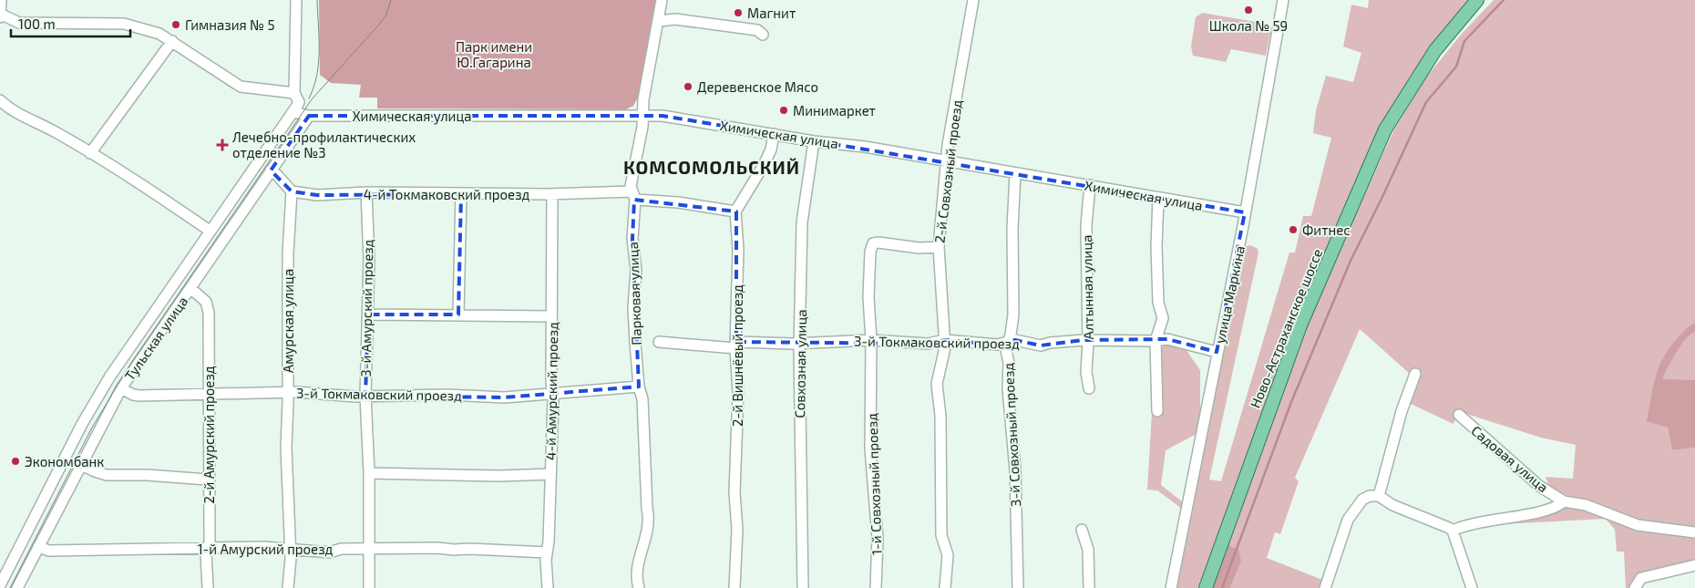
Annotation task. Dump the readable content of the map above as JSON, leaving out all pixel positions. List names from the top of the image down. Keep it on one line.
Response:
{"streets":{"main road":["Ново-Астраханское шоссе"],"street":["Химическая улица","2-й Совхозный проезд","4-й Токмаковский проезд","Алтынная улица","Парковая улица","улица Маркина","3-й Амурский проезд","Амурская улица","Тульская улица","3-й Токмаковский проезд","2-й Вишнёвый проезд","Совхозная улица","4-й Амурский проезд","2-й Амурский проезд","3-й Совхозный проезд","Садовая улица","1-й Совхозный проезд","1-й Амурский проезд"]},"crossings":[["Химическая улица","2-й Совхозный проезд"],["Химическая улица","Алтынная улица"],["Химическая улица","Парковая улица"],["Химическая улица","улица Маркина"],["Химическая улица","Тульская улица"],["Химическая улица","Совхозная улица"],["Химическая улица","3-й Совхозный проезд"],["2-й Совхозный проезд","3-й Токмаковский проезд"],["2-й Совхозный проезд","1-й Совхозный проезд"],["4-й Токмаковский проезд","Парковая улица"],["4-й Токмаковский проезд","3-й Амурский проезд"],["4-й Токмаковский проезд","Амурская улица"],["4-й Токмаковский проезд","2-й Вишнёвый проезд"],["4-й Токмаковский проезд","4-й Амурский проезд"],["Алтынная улица","3-й Токмаковский проезд"],["Парковая улица","3-й Токмаковский проезд"],["улица Маркина","3-й Токмаковский проезд"],["3-й Амурский проезд","3-й Токмаковский проезд"],["3-й Амурский проезд","1-й Амурский проезд"],["Амурская улица","3-й Токмаковский проезд"],["Амурская улица","1-й Амурский проезд"],["Тульская улица","3-й Токмаковский проезд"],["Тульская улица","2-й Амурский проезд"],["Тульская улица","1-й Амурский проезд"],["3-й Токмаковский проезд","2-й Вишнёвый проезд"],["3-й Токмаковский проезд","Совхозная улица"],["3-й Токмаковский проезд","4-й Амурский проезд"],["3-й Токмаковский проезд","2-й Амурский проезд"],["3-й Токмаковский проезд","3-й Совхозный проезд"],["3-й Токмаковский проезд","1-й Совхозный проезд"],["4-й Амурский проезд","1-й Амурский проезд"],["2-й Амурский проезд","1-й Амурский проезд"]],"districts":["КОМСОМОЛЬСКИЙ"],"parks":["Парк имени Ю.Гагарина"],"places":{"other":["Школа № 59","Магнит","Гимназия № 5","Деревенское Мясо","Минимаркет","Фитнес","Экономбанк"],"health":["Лечебно-профилактических отделение №3"]},"scale_bar":"100 m"}
